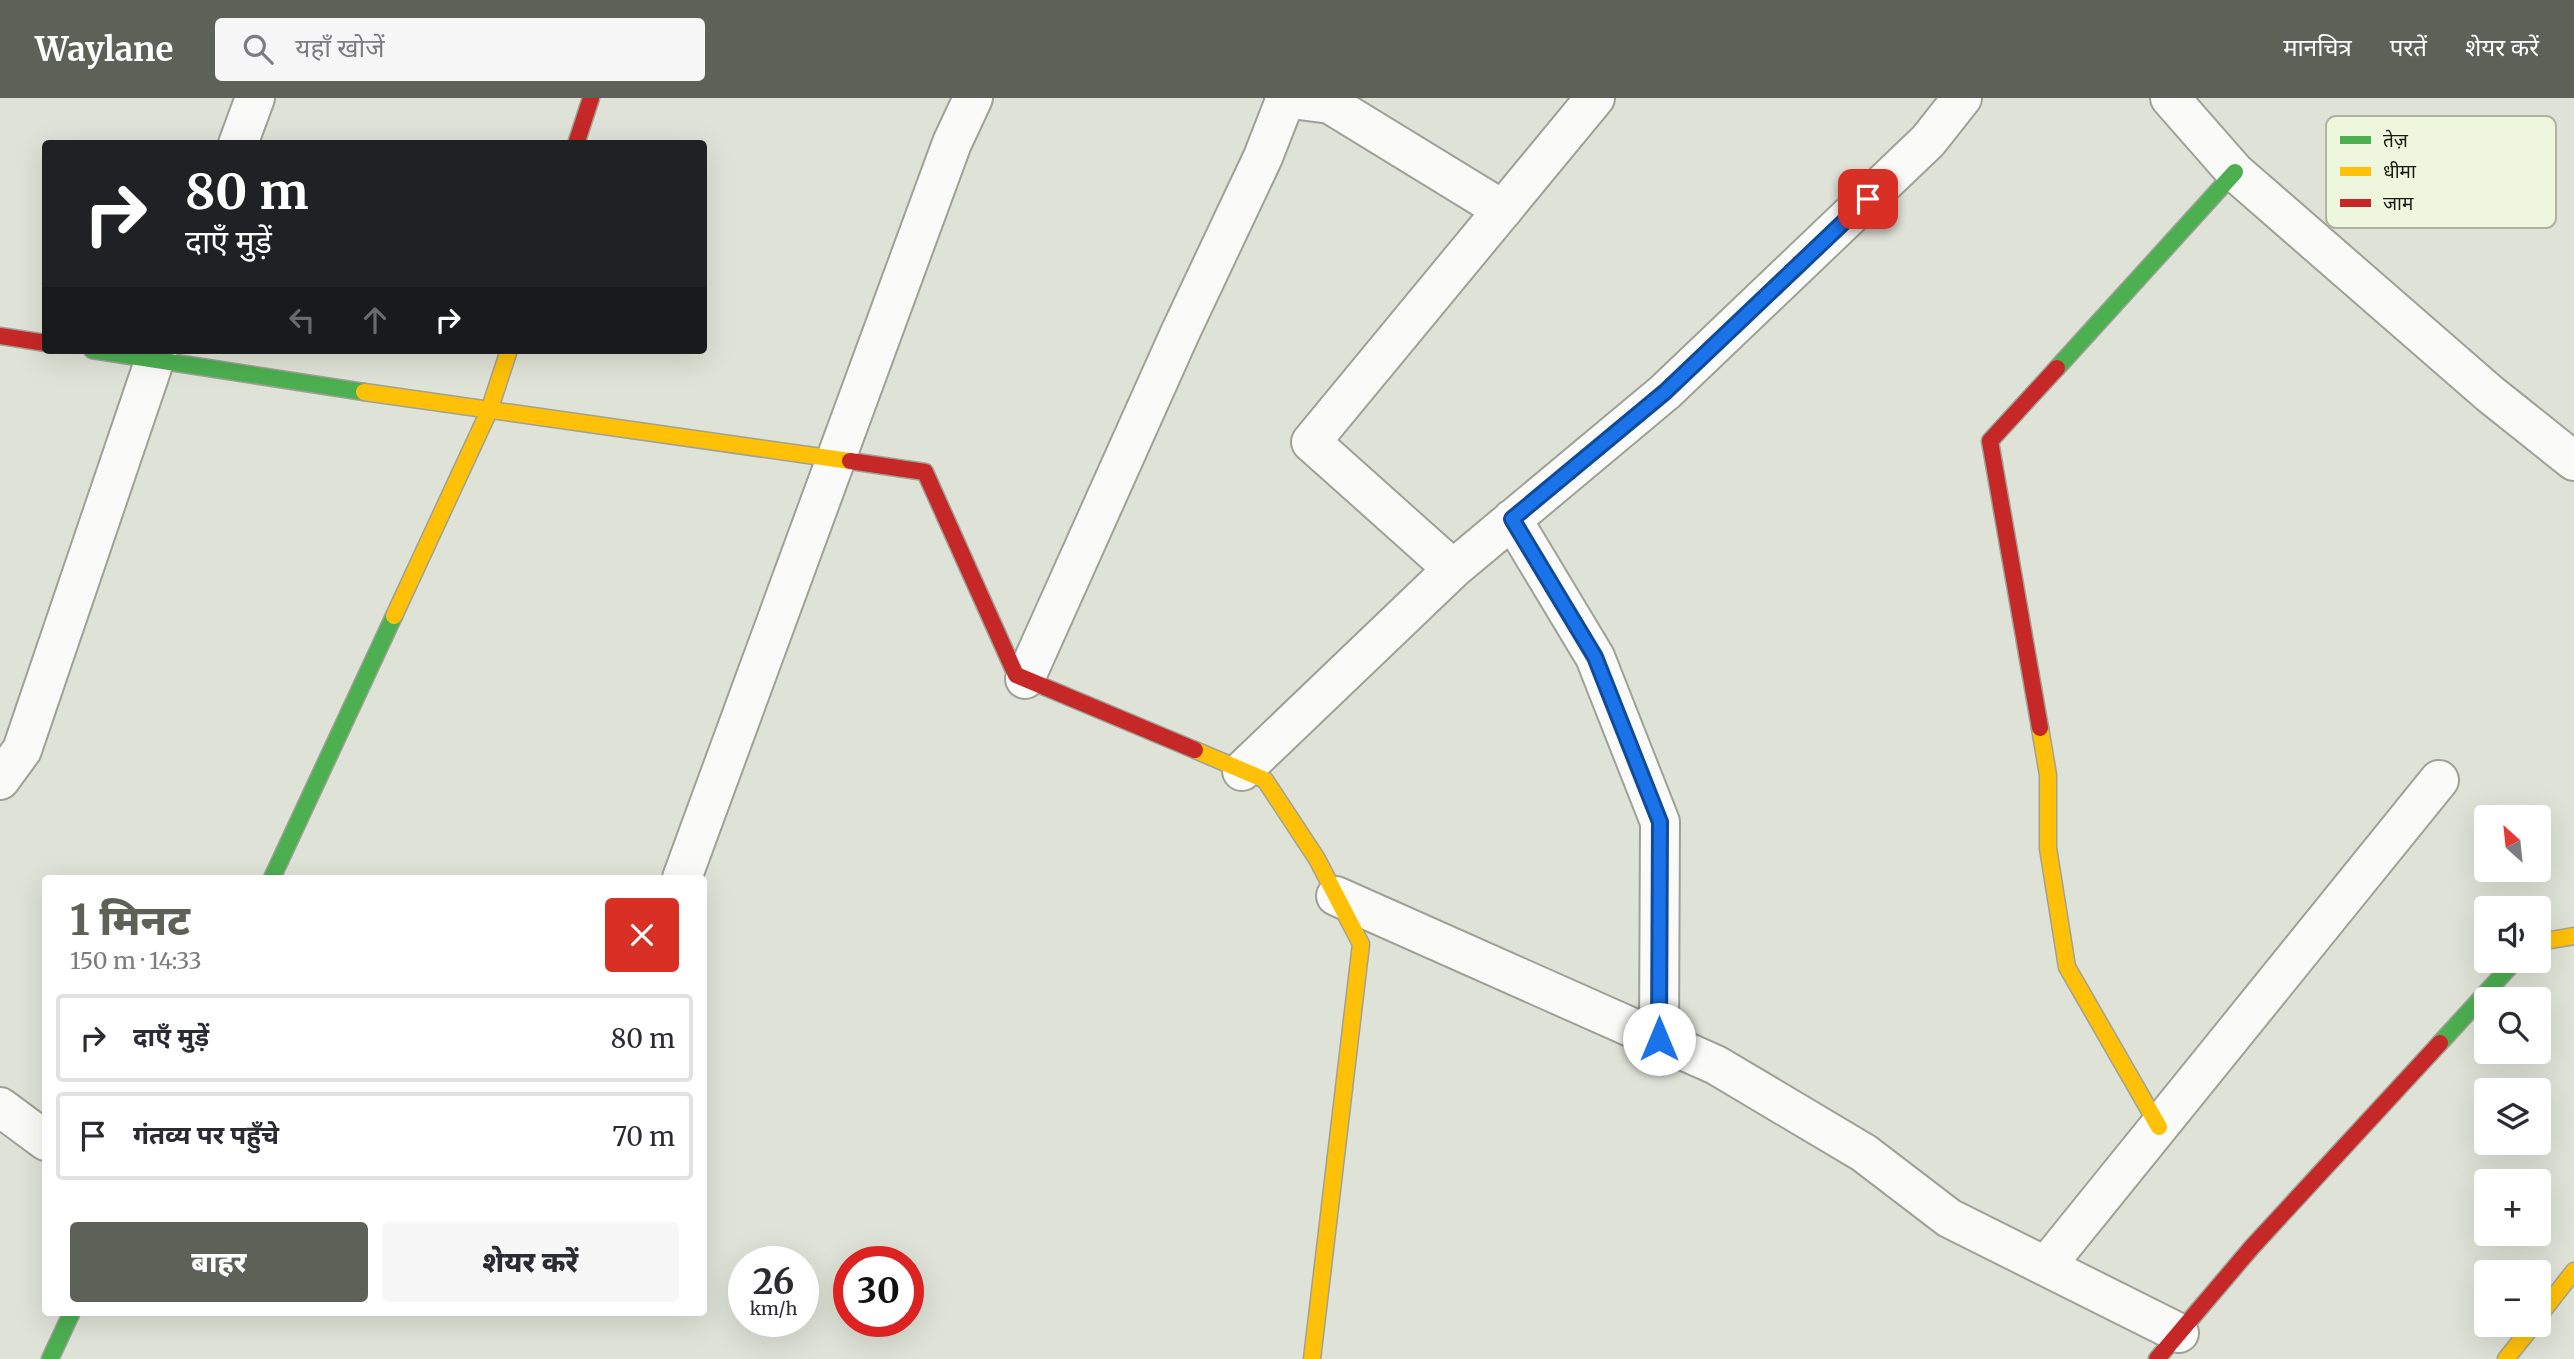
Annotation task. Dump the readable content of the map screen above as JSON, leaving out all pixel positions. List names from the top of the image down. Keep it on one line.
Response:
{"legend":["तेज़","धीमा","जाम"],"north":"top left","page":{"header":"Waylane","search":"यहाँ खोजें","nav":["मानचित्र","परतें","शेयर करें"],"turn":["80 m","दाएँ मुड़ें"],"map_buttons":["+","−"],"heading":["1 मिनट","150 m · 14:33"],"list":[{"name":"दाएँ मुड़ें","value":"80 m"},{"name":"गंतव्य पर पहुँचे","value":"70 m"}],"buttons":["बाहर","शेयर करें"],"speed":"26 km/h","limit":"30"}}
